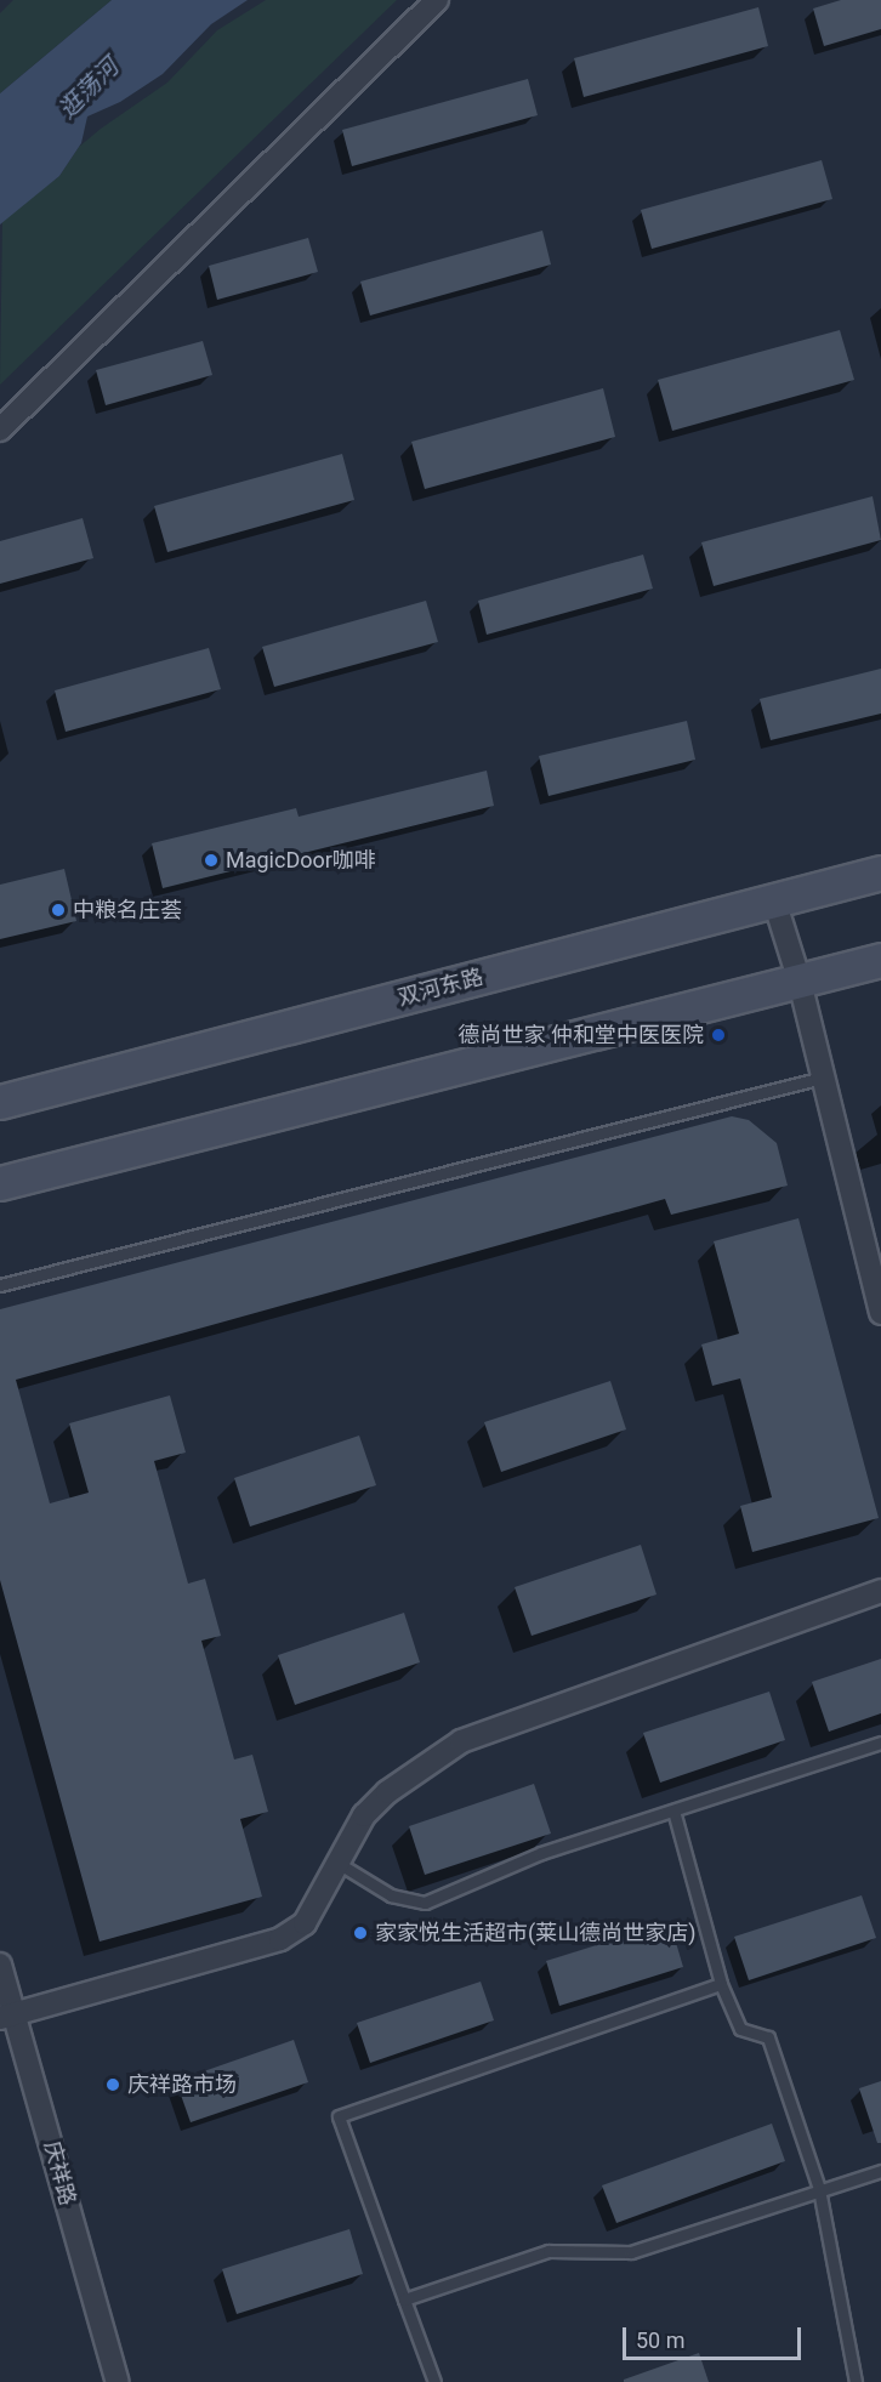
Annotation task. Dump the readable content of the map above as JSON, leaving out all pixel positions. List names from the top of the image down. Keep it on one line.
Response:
{"streets":{"street":["双河东路","庆祥路"]},"water":["逛荡河"],"places":["MagicDoor咖啡","中粮名庄荟","德尚世家 仲和堂中医医院","家家悦生活超市(莱山德尚世家店)","庆祥路市场"],"scale_bar":"50 m"}
